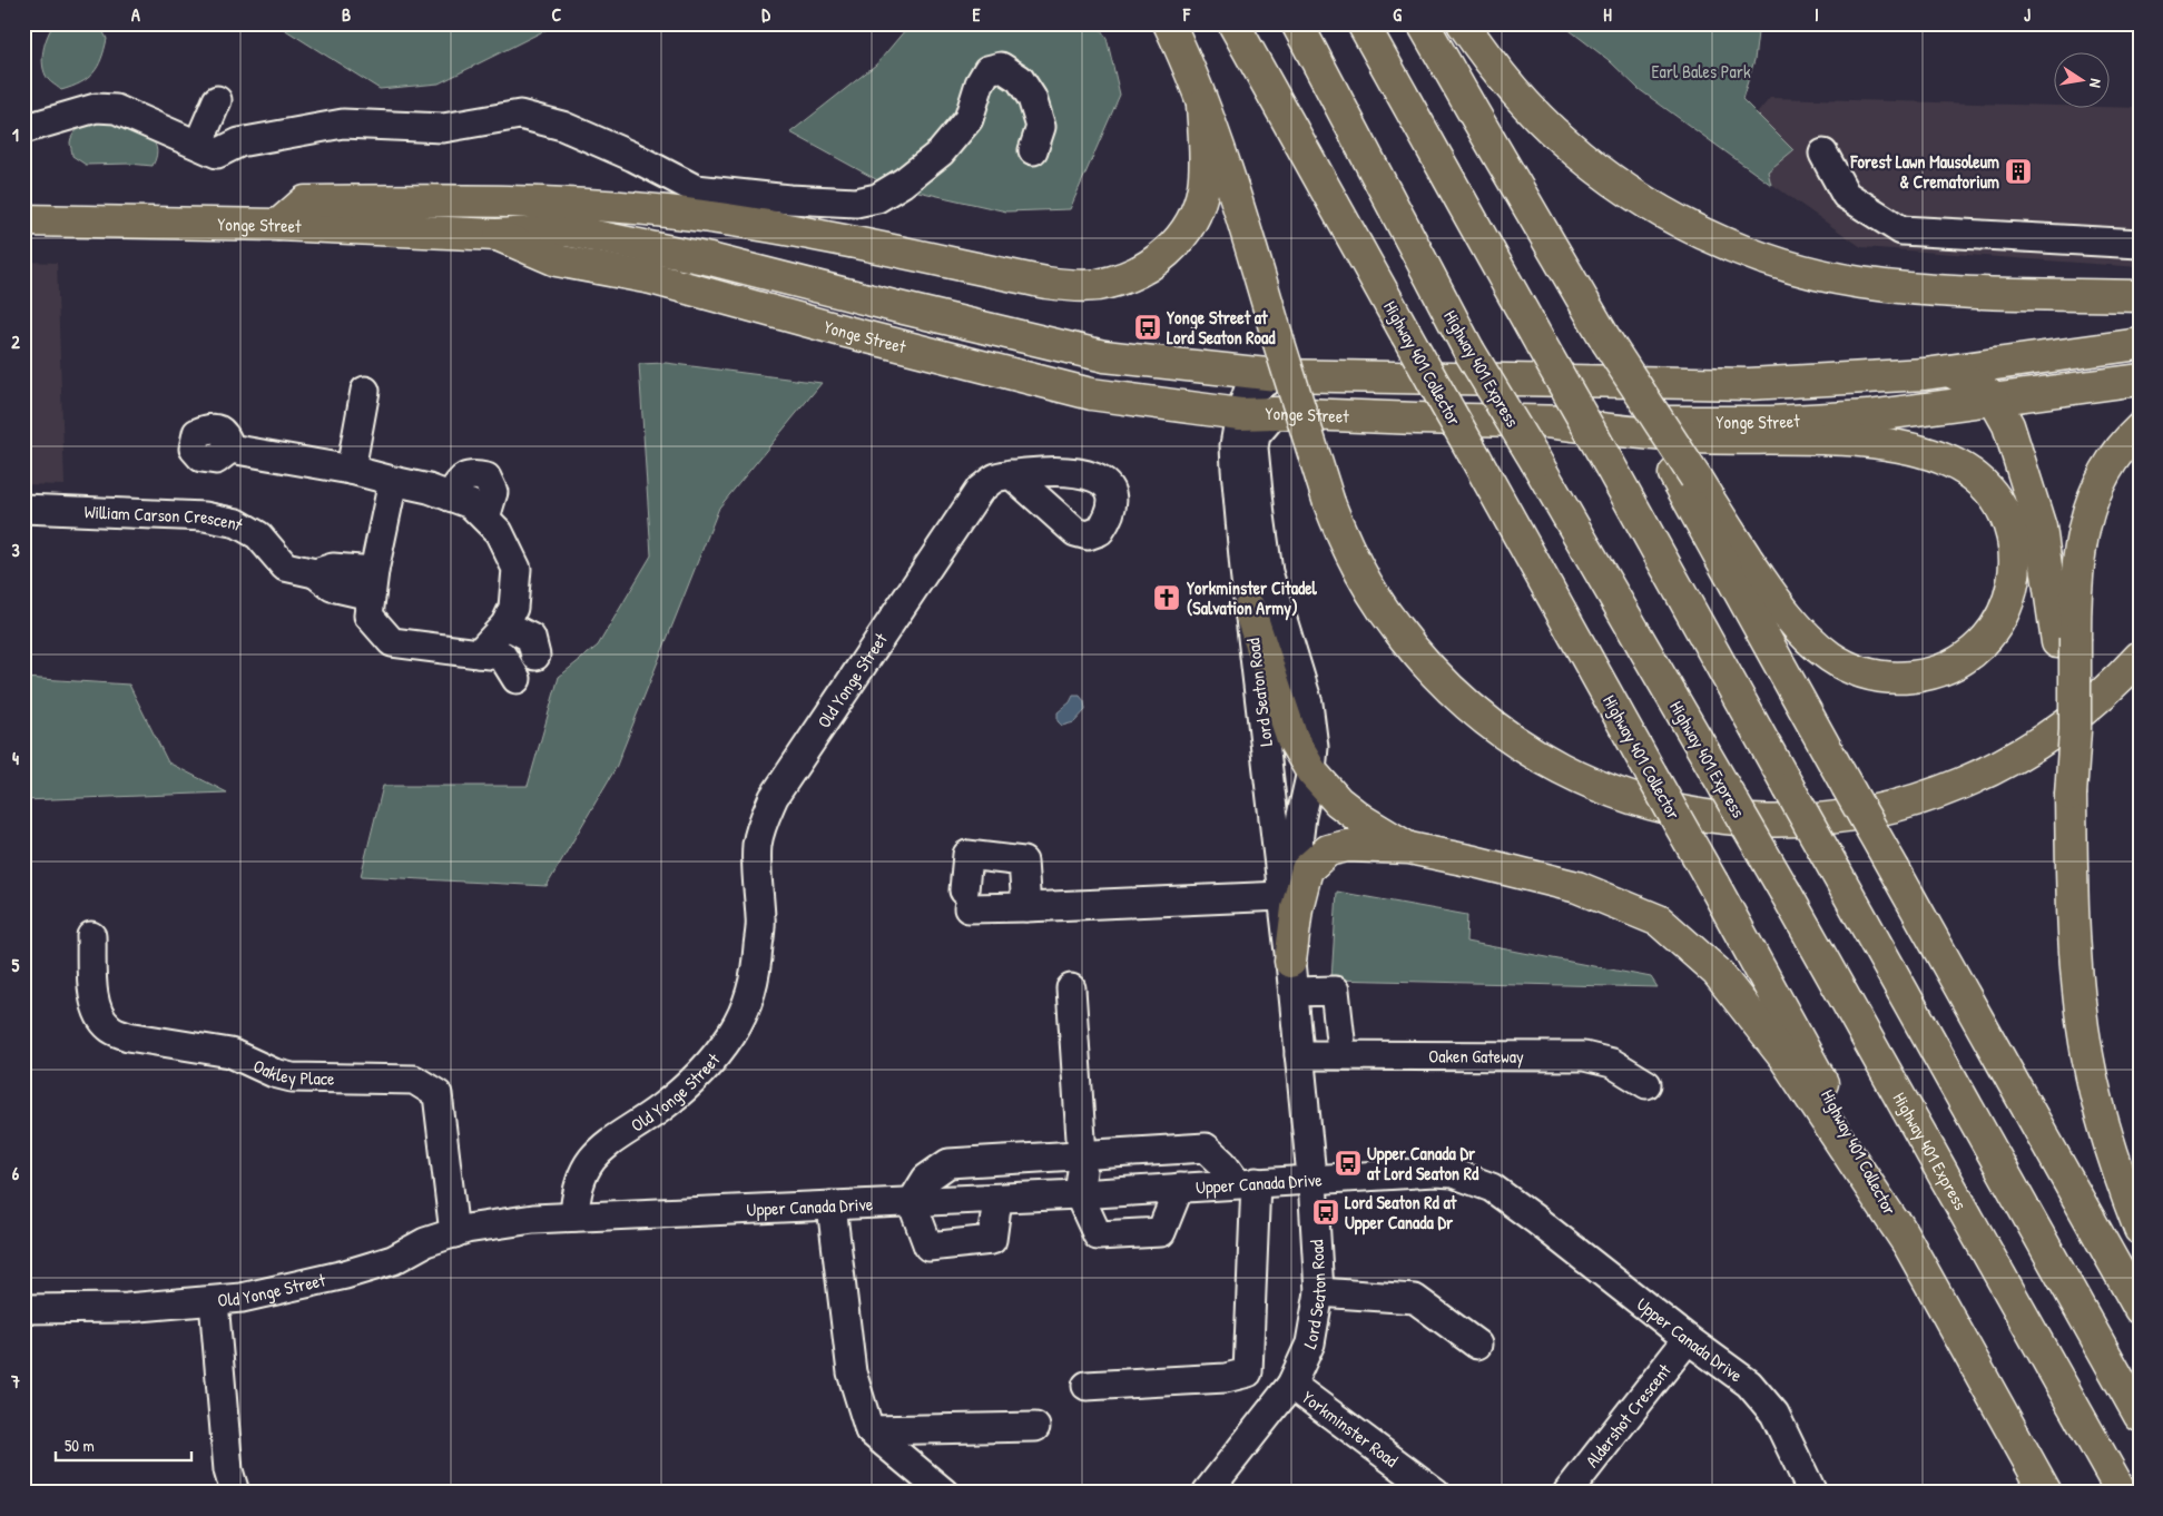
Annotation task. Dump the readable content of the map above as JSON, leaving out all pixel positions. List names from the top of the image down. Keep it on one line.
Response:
{"streets":{"main road":["Yonge Street","Highway 401 Collector","Highway 401 Express"],"street":["William Carson Crescent","Old Yonge Street","Lord Seaton Road","Oaken Gateway","Oakley Place","Upper Canada Drive","Aldershot Crescent","Yorkminster Road"]},"crossings":[["Yonge Street","Lord Seaton Road"],["Old Yonge Street","Oakley Place"],["Old Yonge Street","Upper Canada Drive"],["Lord Seaton Road","Oaken Gateway"],["Lord Seaton Road","Upper Canada Drive"],["Lord Seaton Road","Yorkminster Road"],["Upper Canada Drive","Aldershot Crescent"]],"parks":["Earl Bales Park"],"places":{"building":["Forest Lawn Mausoleum & Crematorium"],"bus stop":["Yonge Street at Lord Seaton Road","Upper Canada Dr at Lord Seaton Rd","Lord Seaton Rd at Upper Canada Dr"],"church":["Yorkminster Citadel (Salvation Army)"]},"scale_bar":"50 m","north":"right","grid":{"columns":["A","B","C","D","E","F","G","H","I","J"],"rows":["1","2","3","4","5","6","7"]}}
